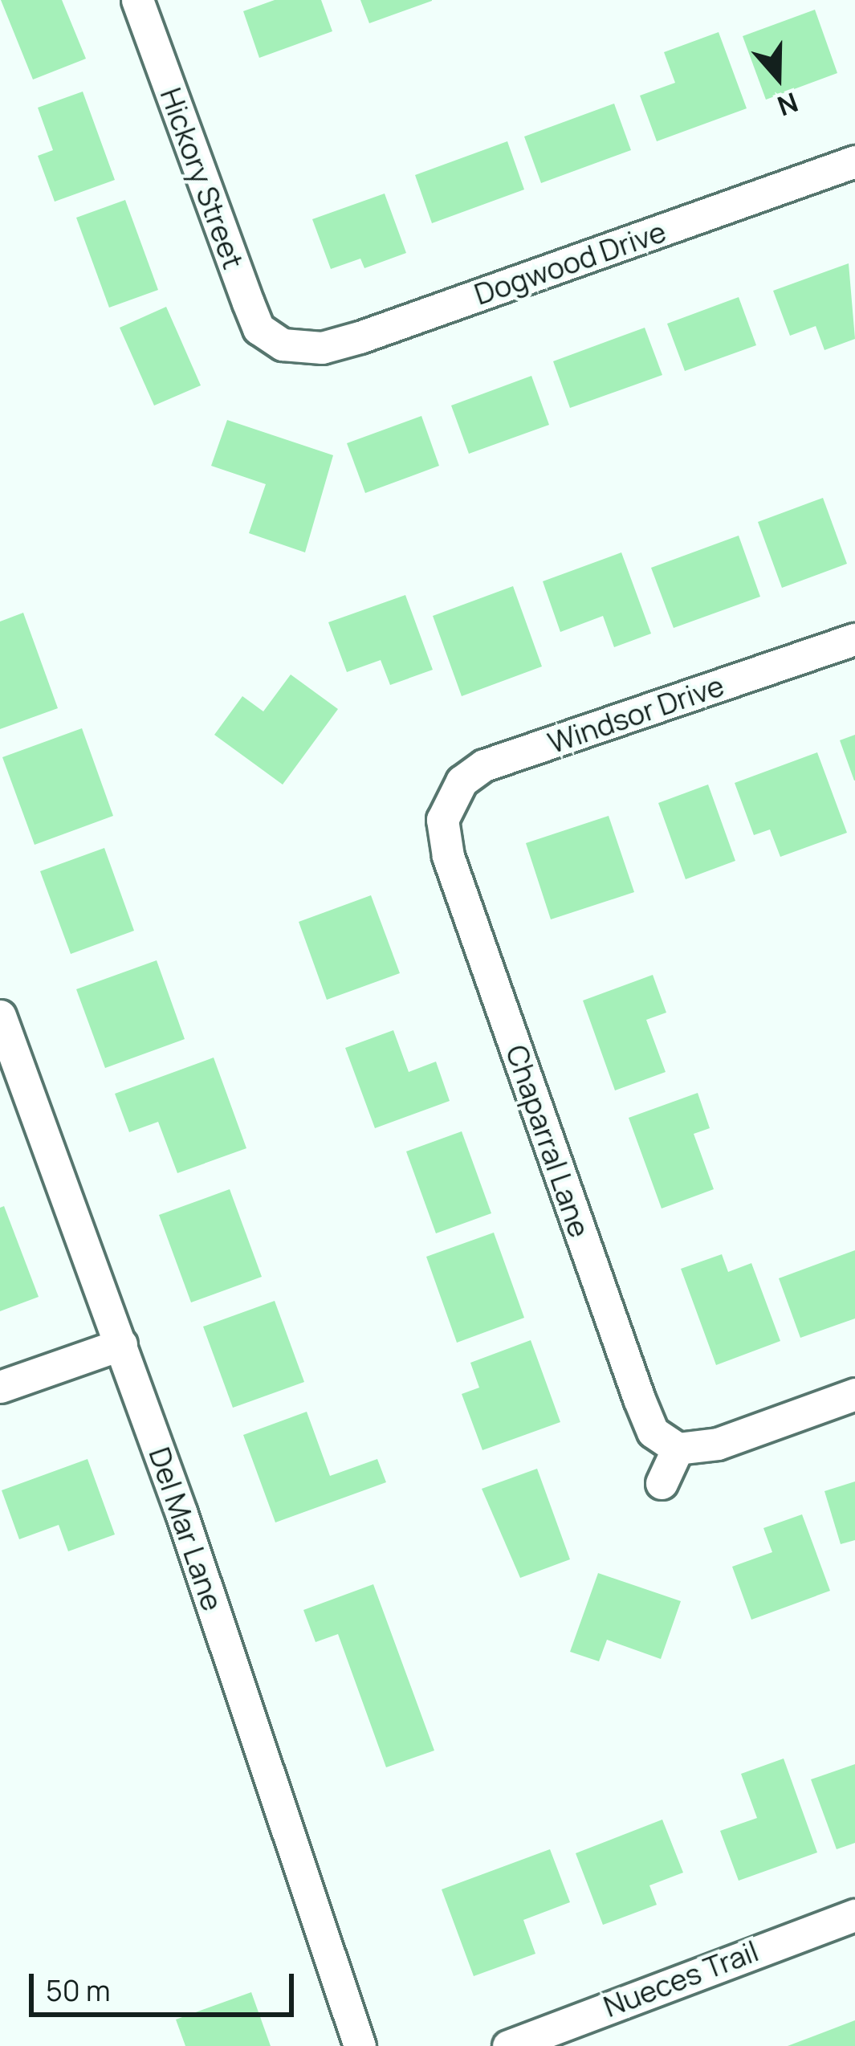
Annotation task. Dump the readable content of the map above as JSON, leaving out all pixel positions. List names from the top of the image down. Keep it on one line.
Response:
{"streets":{"street":["Hickory Street","Dogwood Drive","Windsor Drive","Chaparral Lane","Del Mar Lane","Nueces Trail"]},"crossings":[["Hickory Street","Dogwood Drive"],["Windsor Drive","Chaparral Lane"]],"scale_bar":"50 m","north":"bottom"}
